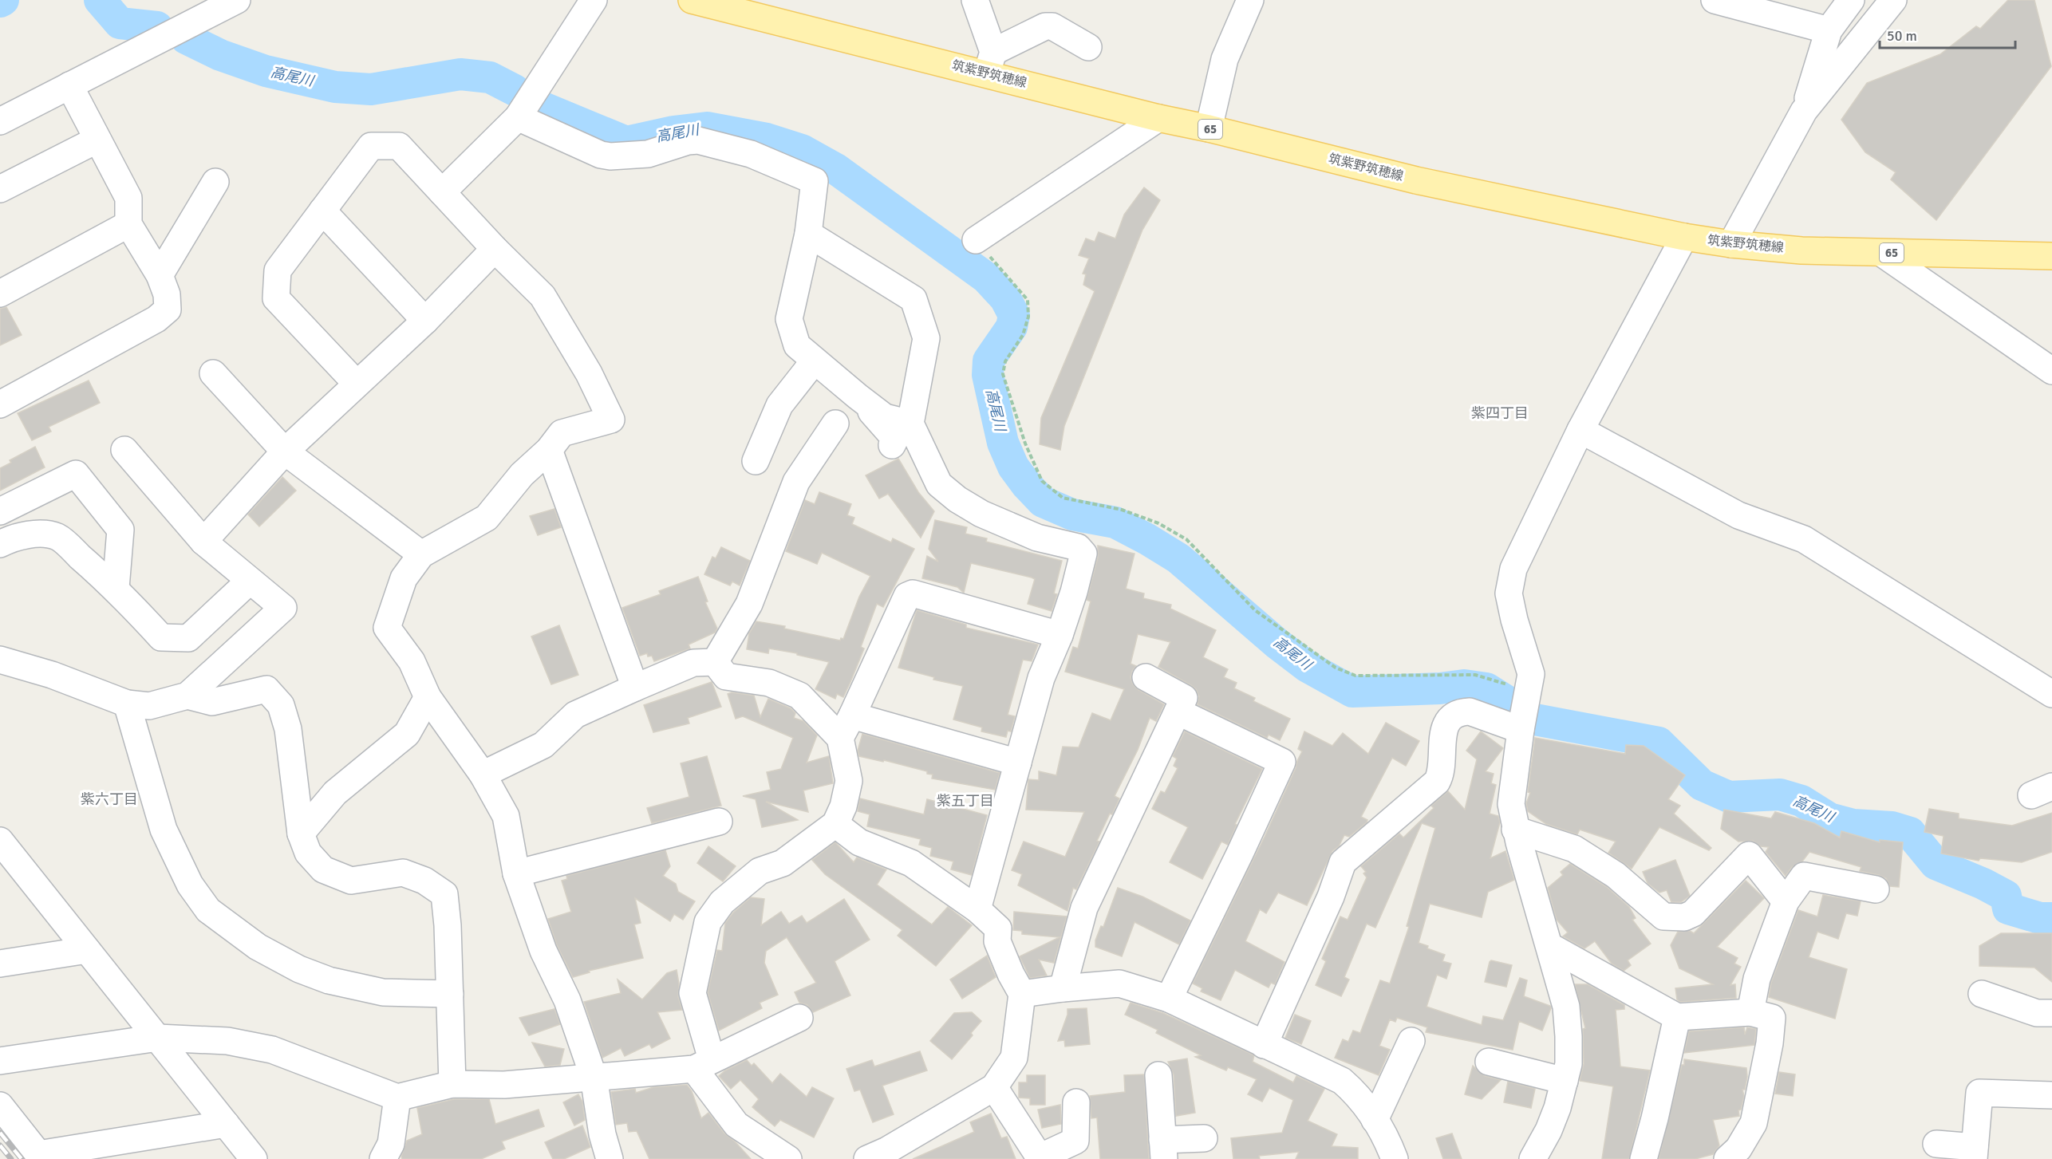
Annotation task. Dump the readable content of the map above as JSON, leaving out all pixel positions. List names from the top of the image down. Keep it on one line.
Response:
{"streets":{"main road":["筑紫野筑穂線","65"]},"districts":["紫四丁目","紫六丁目","紫五丁目"],"water":["高尾川"],"scale_bar":"50 m"}
